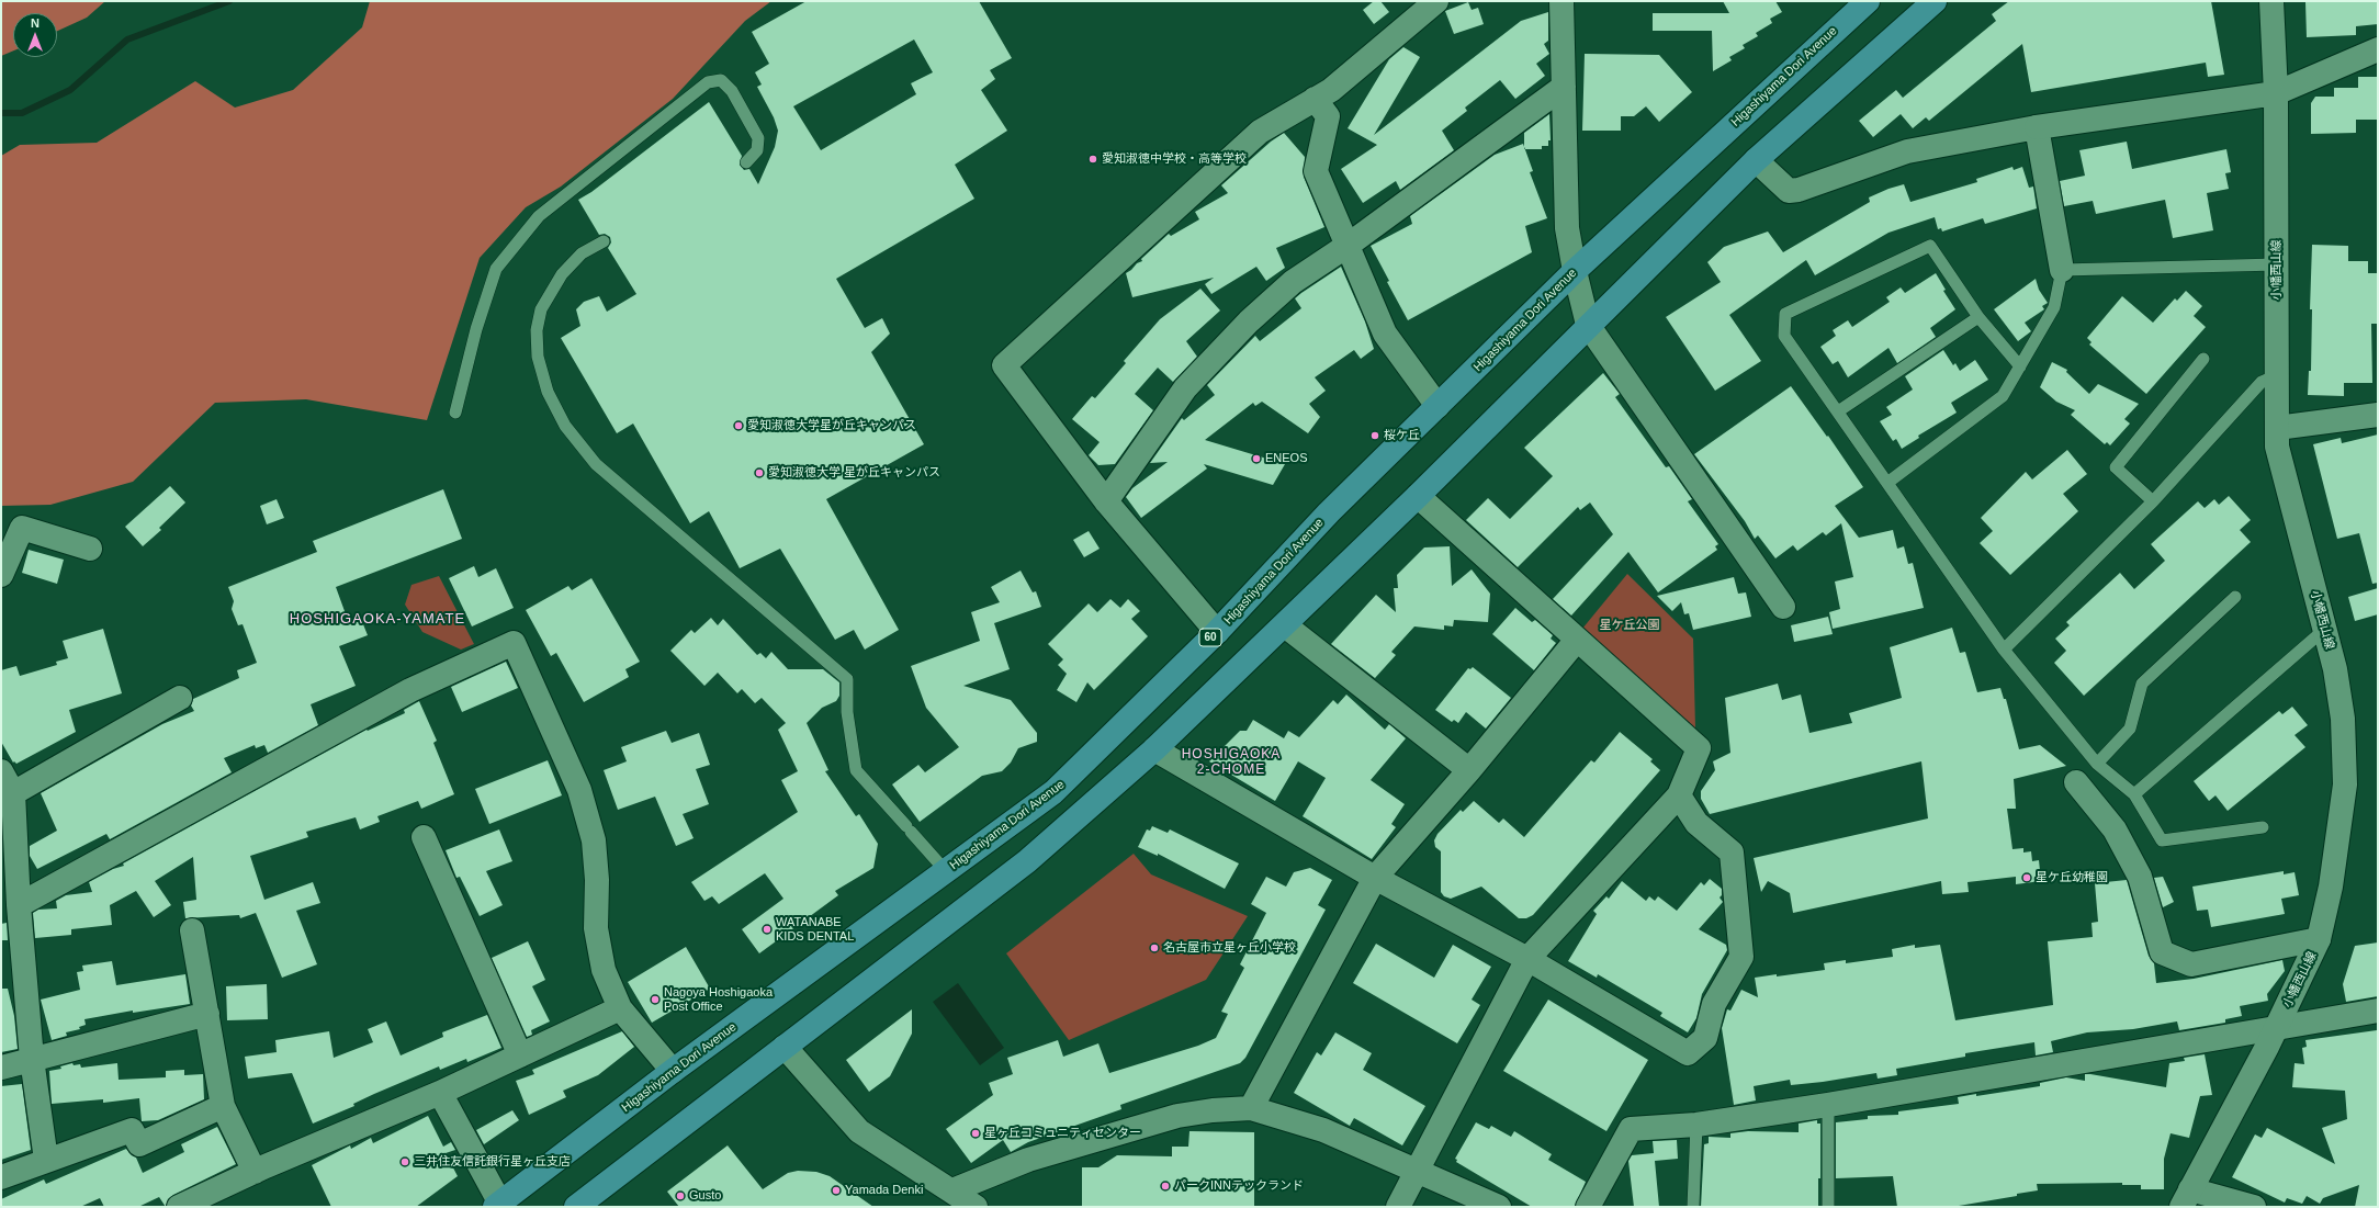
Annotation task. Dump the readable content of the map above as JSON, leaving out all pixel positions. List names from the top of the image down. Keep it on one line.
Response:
{"streets":{"main road":["Higashiyama Dori Avenue","60"],"street":["小幡西山線"]},"districts":["HOSHIGAOKA-YAMATE","HOSHIGAOKA 2-CHOME"],"parks":["星ケ丘公園"],"places":["愛知淑徳中学校・高等学校","愛知淑徳大学星が丘キャンパス","桜ケ丘","ENEOS","愛知淑徳大学 星が丘キャンパス","星ケ丘幼稚園","WATANABE KIDS DENTAL","名古屋市立星ヶ丘小学校","Nagoya Hoshigaoka Post Office","星ヶ丘コミュニティセンター","三井住友信託銀行星ヶ丘支店","パークINNテックランド","Yamada Denki","Gusto"],"north":"top"}
